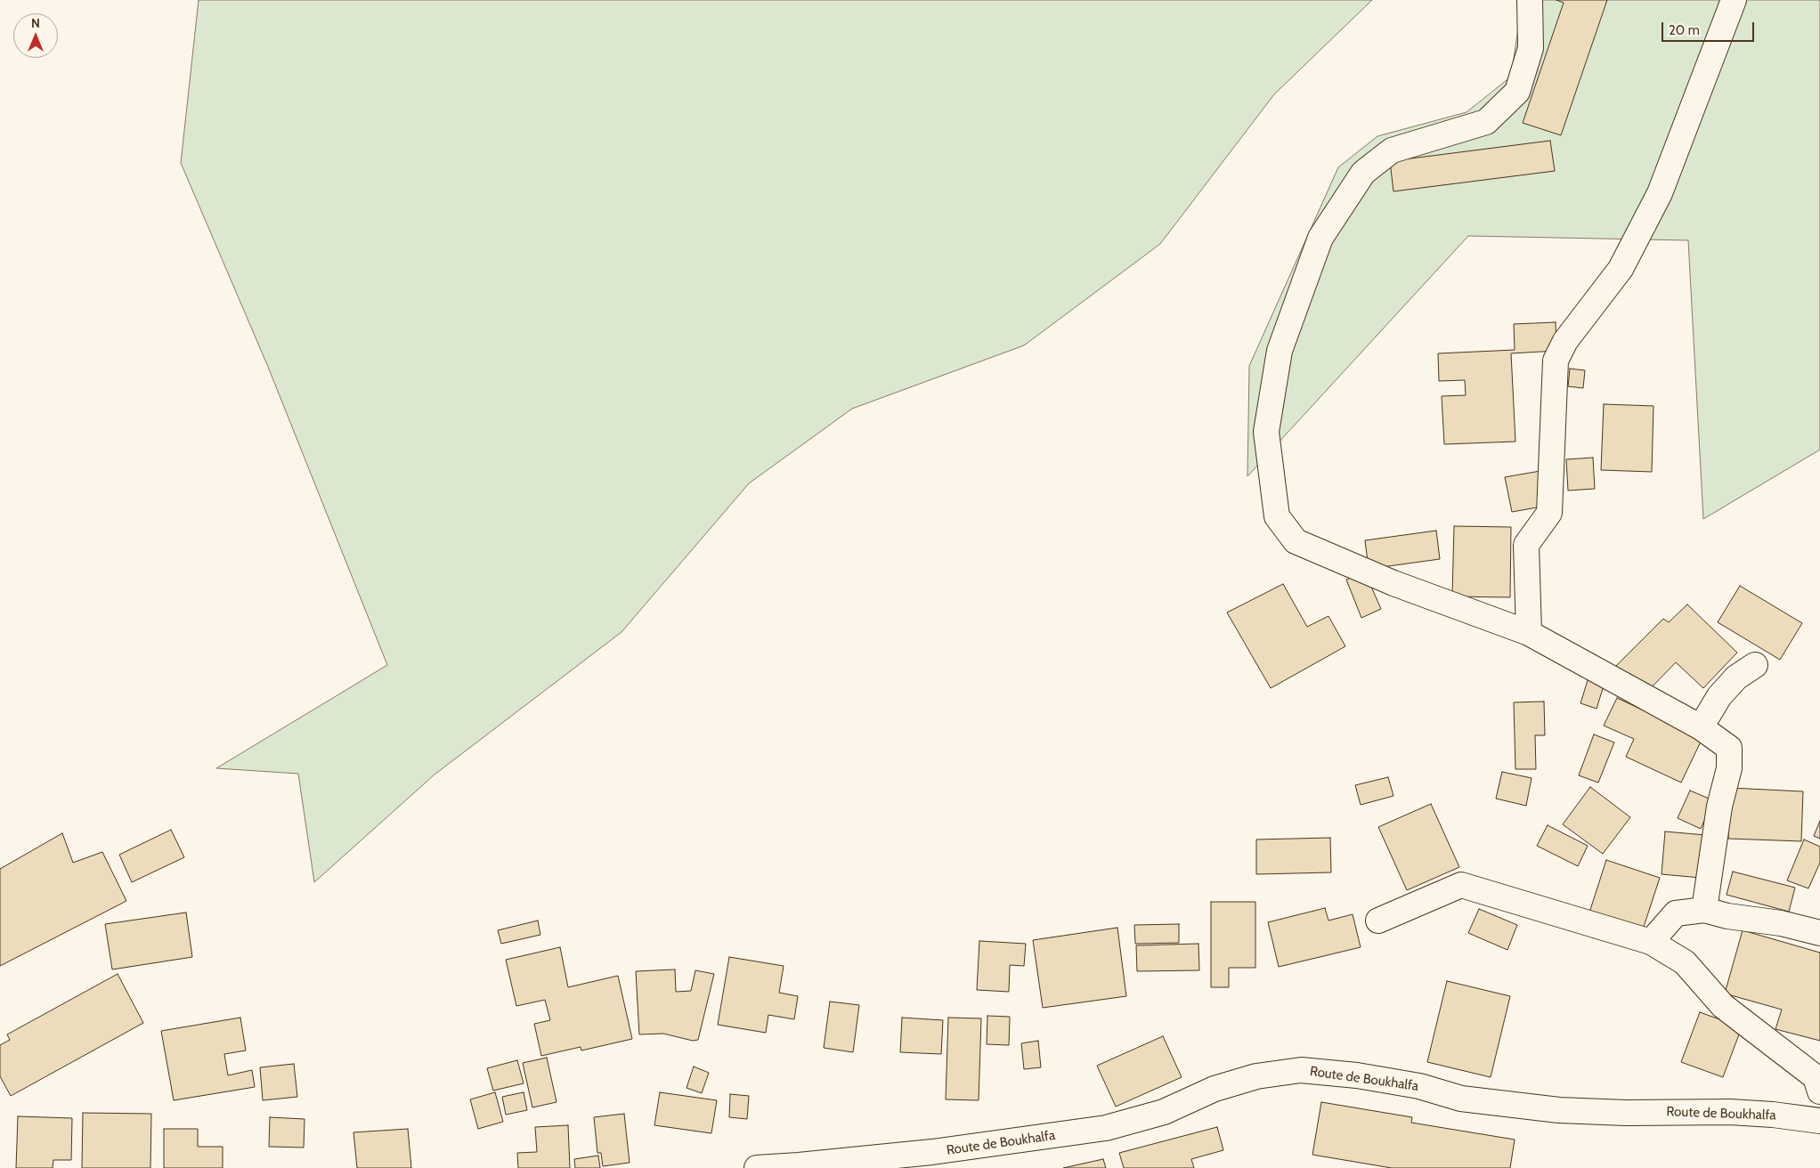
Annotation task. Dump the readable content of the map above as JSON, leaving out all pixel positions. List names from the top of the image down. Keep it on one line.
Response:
{"streets":{"street":["Route de Boukhalfa"]},"scale_bar":"20 m","north":"top"}
